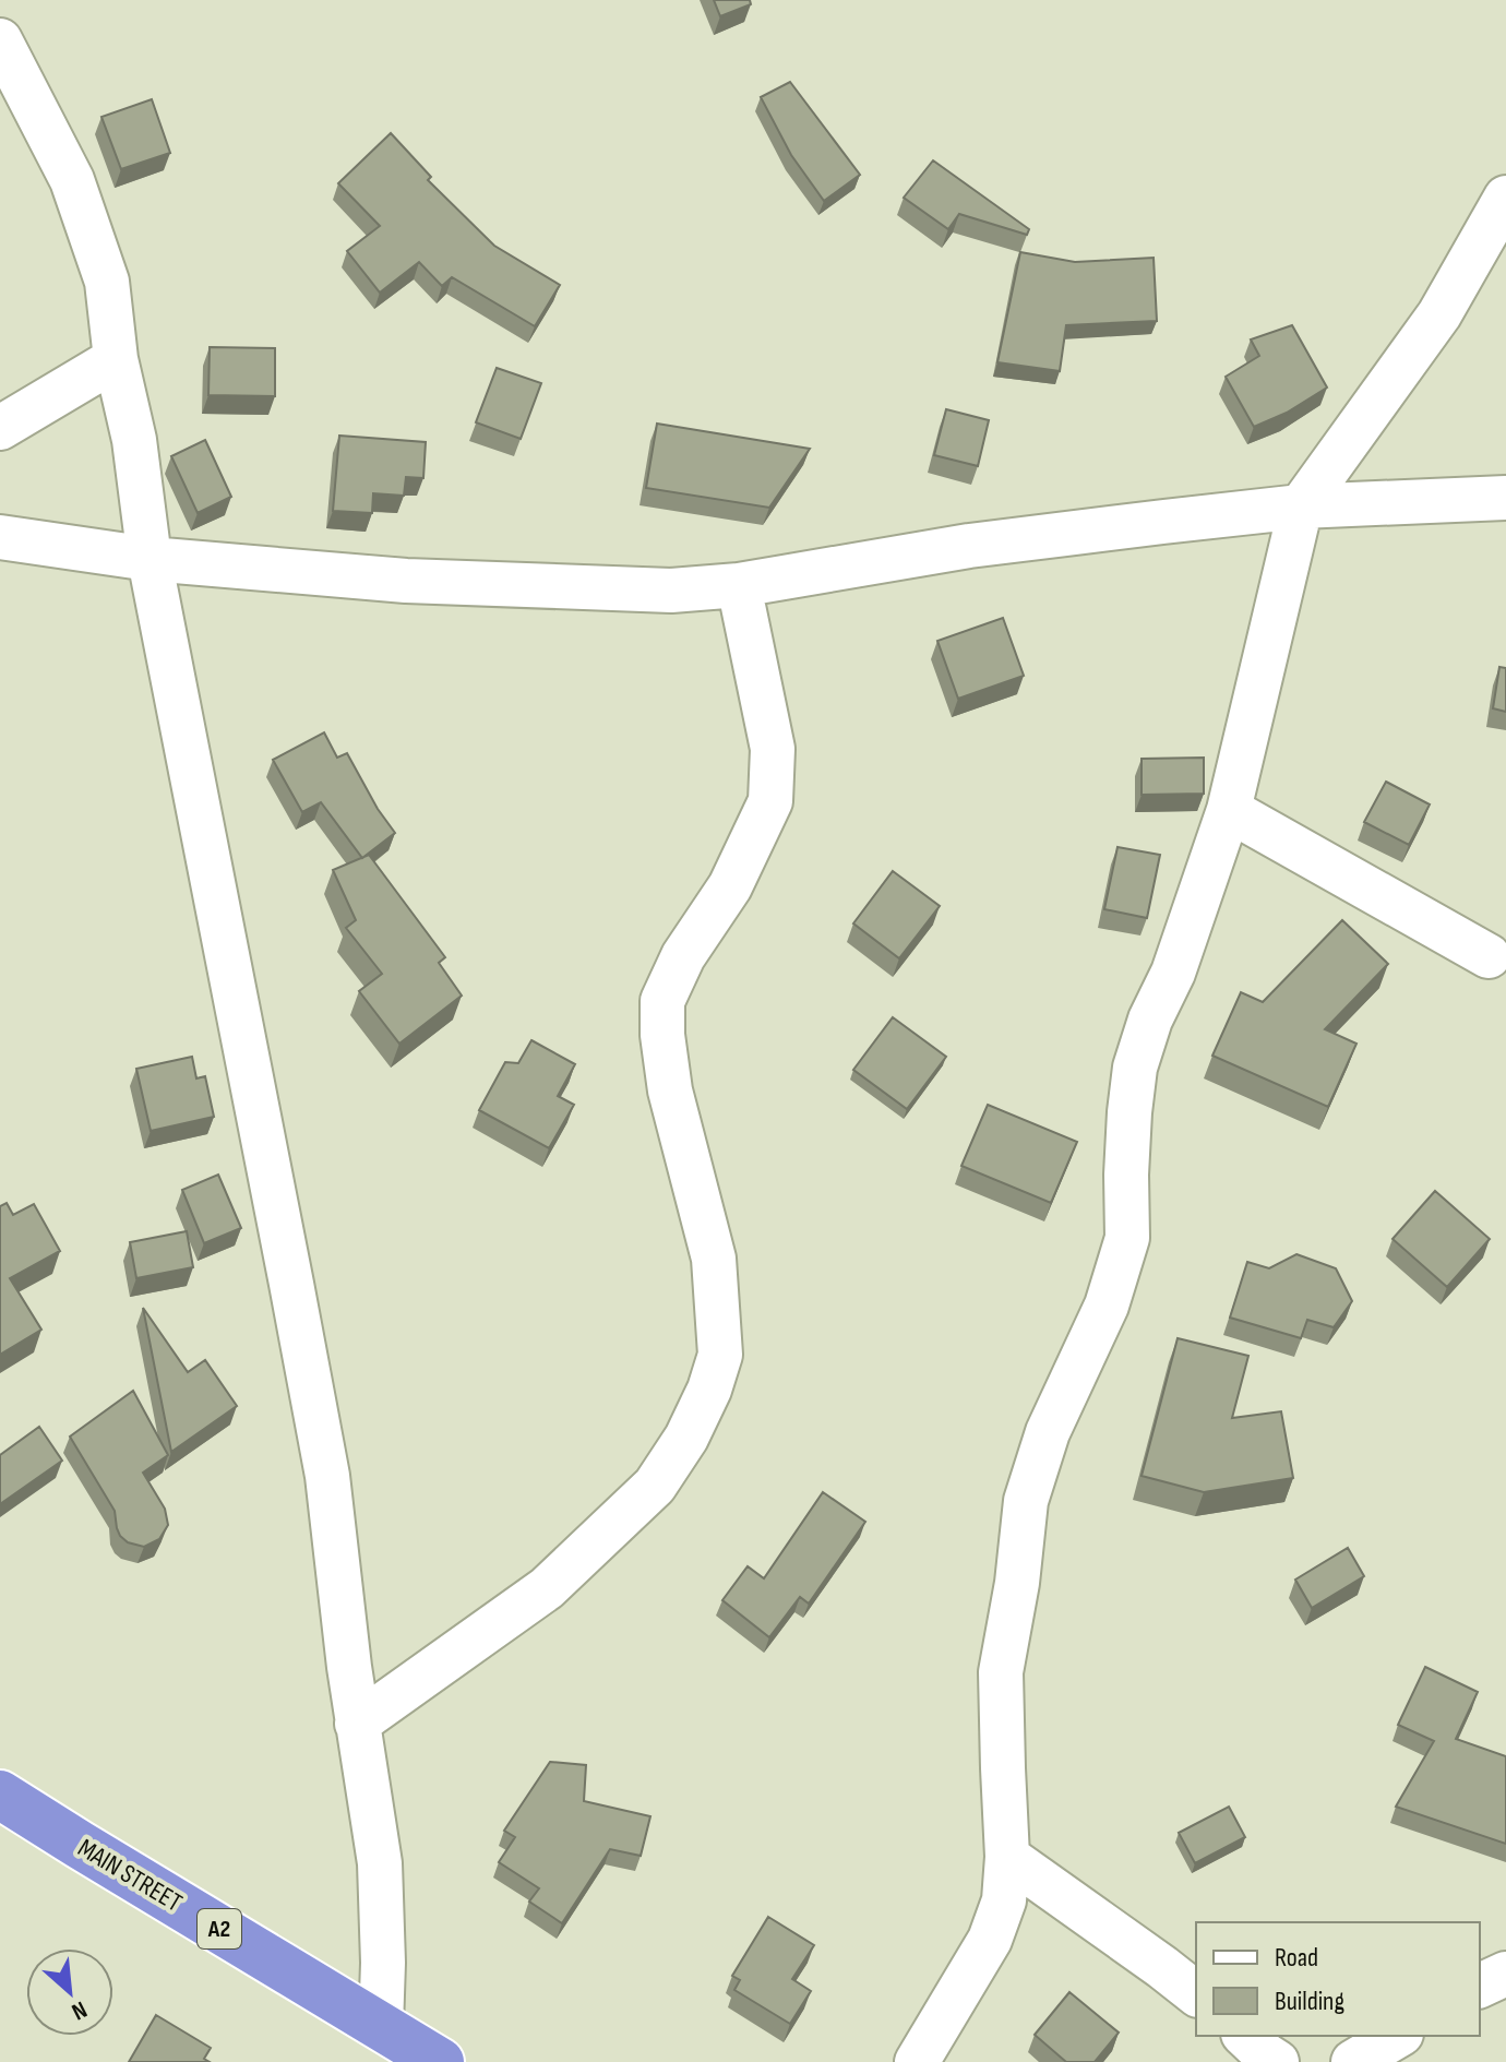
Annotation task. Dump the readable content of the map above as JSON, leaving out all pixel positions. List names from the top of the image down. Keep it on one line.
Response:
{"streets":{"highway":["MAIN STREET","A2"]},"legend":["Road","Building"],"north":"bottom right"}
